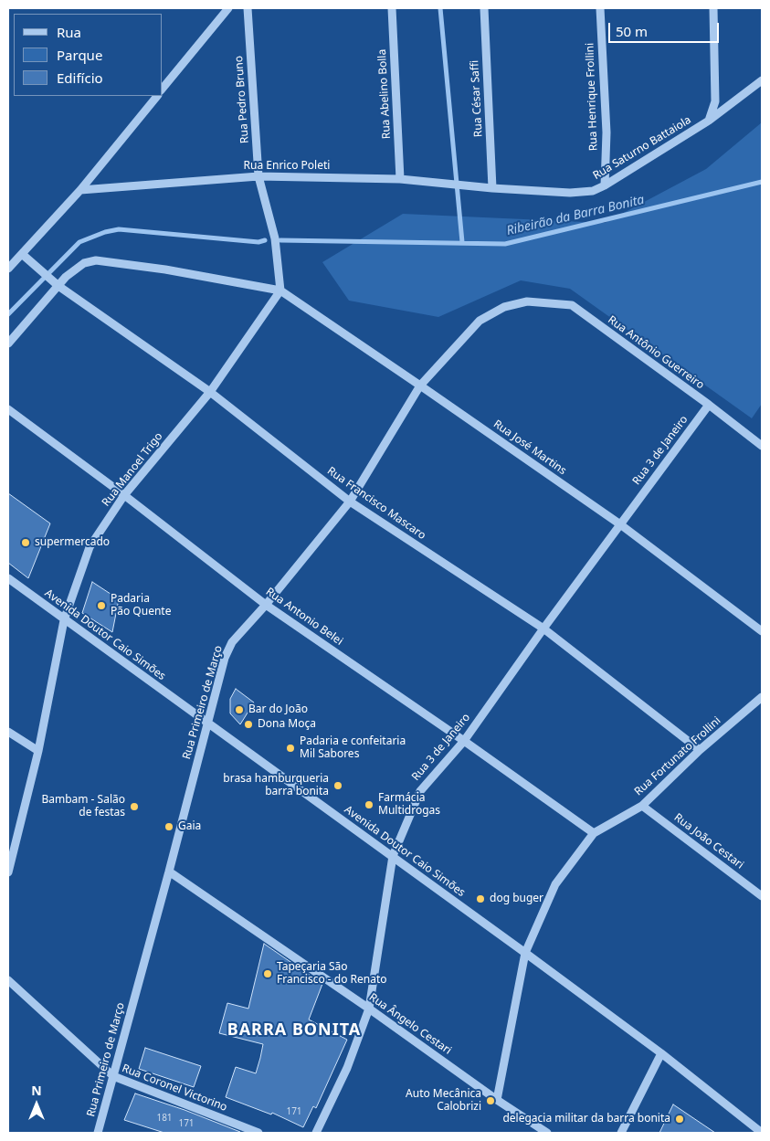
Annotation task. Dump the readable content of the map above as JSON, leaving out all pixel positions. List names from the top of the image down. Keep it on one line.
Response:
{"streets":{"street":["Rua Abelino Bolla","Rua Henrique Frollini","Rua César Saffi","Rua Pedro Bruno","Rua Saturno Battaiola","Rua Enrico Poleti","Rua Antônio Guerreiro","Rua José Martins","Rua 3 de Janeiro","Rua Manoel Trigo","Rua Francisco Mascaro","Rua Antonio Belei","Avenida Doutor Caio Simões","Rua Primeiro de Março","Rua Fortunato Frollini","Rua João Cestari","Rua Ângelo Cestari","Rua Coronel Victorino"]},"crossings":[["Rua Abelino Bolla","Rua Enrico Poleti"],["Rua Henrique Frollini","Rua Saturno Battaiola"],["Rua César Saffi","Rua Saturno Battaiola"],["Rua César Saffi","Rua Enrico Poleti"],["Rua Pedro Bruno","Rua Enrico Poleti"],["Rua Pedro Bruno","Rua José Martins"],["Rua Pedro Bruno","Rua Manoel Trigo"],["Rua Saturno Battaiola","Rua Enrico Poleti"],["Rua Antônio Guerreiro","Rua 3 de Janeiro"],["Rua Antônio Guerreiro","Rua Primeiro de Março"],["Rua José Martins","Rua 3 de Janeiro"],["Rua José Martins","Rua Manoel Trigo"],["Rua José Martins","Rua Primeiro de Março"],["Rua 3 de Janeiro","Rua Francisco Mascaro"],["Rua 3 de Janeiro","Rua Antonio Belei"],["Rua 3 de Janeiro","Avenida Doutor Caio Simões"],["Rua 3 de Janeiro","Rua Ângelo Cestari"],["Rua Manoel Trigo","Rua Francisco Mascaro"],["Rua Manoel Trigo","Rua Antonio Belei"],["Rua Manoel Trigo","Avenida Doutor Caio Simões"],["Rua Francisco Mascaro","Rua Primeiro de Março"],["Rua Francisco Mascaro","Rua Fortunato Frollini"],["Rua Antonio Belei","Rua Primeiro de Março"],["Rua Antonio Belei","Rua Fortunato Frollini"],["Avenida Doutor Caio Simões","Rua Primeiro de Março"],["Avenida Doutor Caio Simões","Rua Fortunato Frollini"],["Rua Primeiro de Março","Rua Ângelo Cestari"],["Rua Primeiro de Março","Rua Coronel Victorino"],["Rua Fortunato Frollini","Rua João Cestari"],["Rua Fortunato Frollini","Rua Ângelo Cestari"]],"districts":["BARRA BONITA"],"water":["Ribeirão da Barra Bonita"],"places":["supermercado","Padaria Pão Quente","Bar do João","Dona Moça","Padaria e confeitaria Mil Sabores","brasa hamburqueria barra bonita","Farmácia Multidrogas","Bambam - Salão de festas","Gaia","dog buger","Tapeçaria São Francisco - do Renato","Auto Mecânica Calobrizi","delegacia militar da barra bonita"],"house_numbers":["171","181","171"],"legend":["Rua","Parque","Edifício"],"scale_bar":"50 m","north":"top"}
